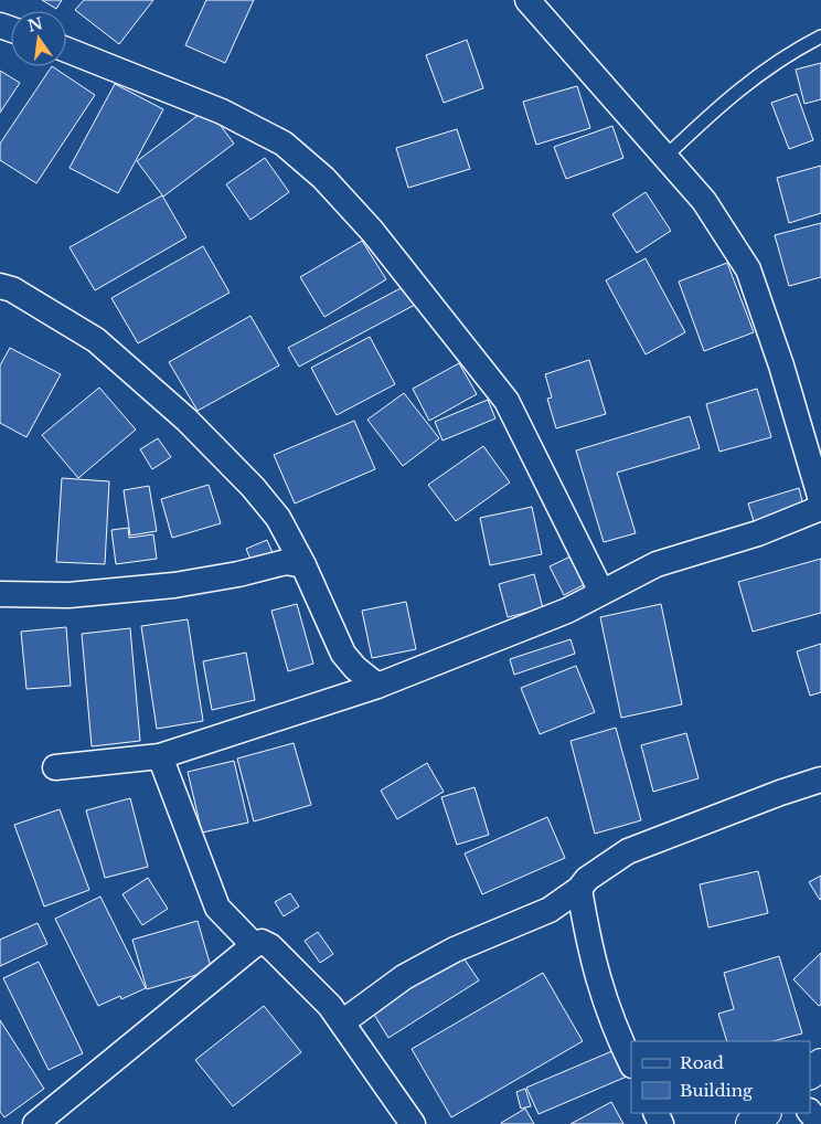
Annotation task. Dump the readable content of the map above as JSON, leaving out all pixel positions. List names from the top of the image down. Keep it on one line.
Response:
{"legend":["Road","Building"],"north":"top"}
